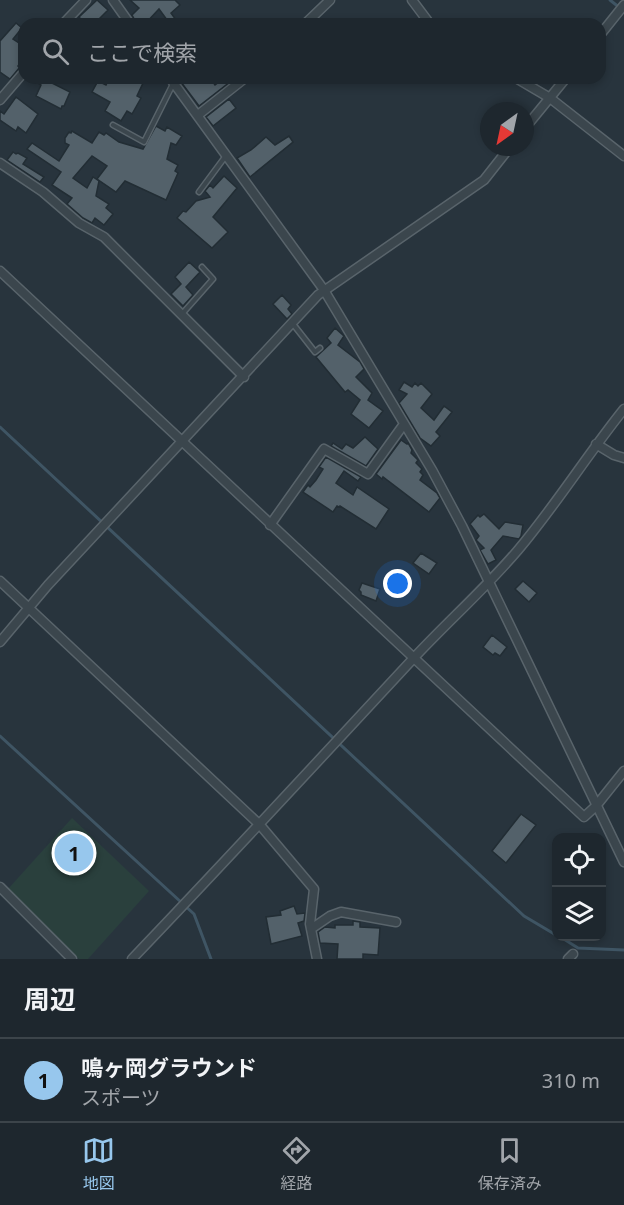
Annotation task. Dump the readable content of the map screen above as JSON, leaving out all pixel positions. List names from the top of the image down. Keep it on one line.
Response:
{"north":"bottom left","page":{"search":"ここで検索","pins":"1","heading":"周辺","list":[{"mark":"1","name":"鳴ヶ岡グラウンド","note":"スポーツ","value":"310 m"}],"nav":["地図","経路","保存済み"]}}
